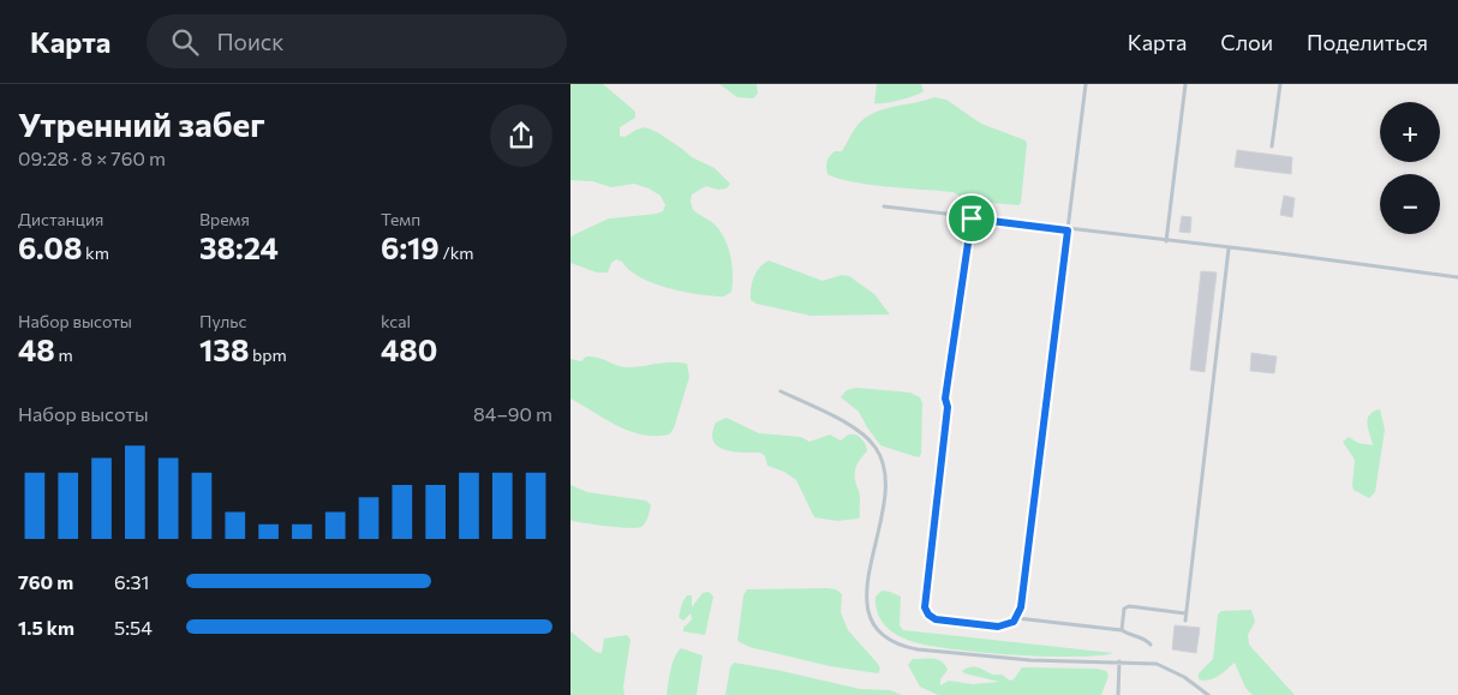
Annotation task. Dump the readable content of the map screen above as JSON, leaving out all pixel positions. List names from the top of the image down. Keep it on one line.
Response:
{"page":{"header":"Карта","search":"Поиск","nav":["Карта","Слои","Поделиться"],"heading":["Утренний забег","09:28 · 8 × 760 m"],"map_buttons":["+","−"],"stats":[["Дистанция","6.08 km"],["Время","38:24"],["Темп","6:19 /km"],["Набор высоты","48 m"],["Пульс","138 bpm"],["kcal","480"]],"chart":["Набор высоты","84–90 m"],"list":[{"name":"760 m","note":"6:31"},{"name":"1.5 km","note":"5:54"}]}}
